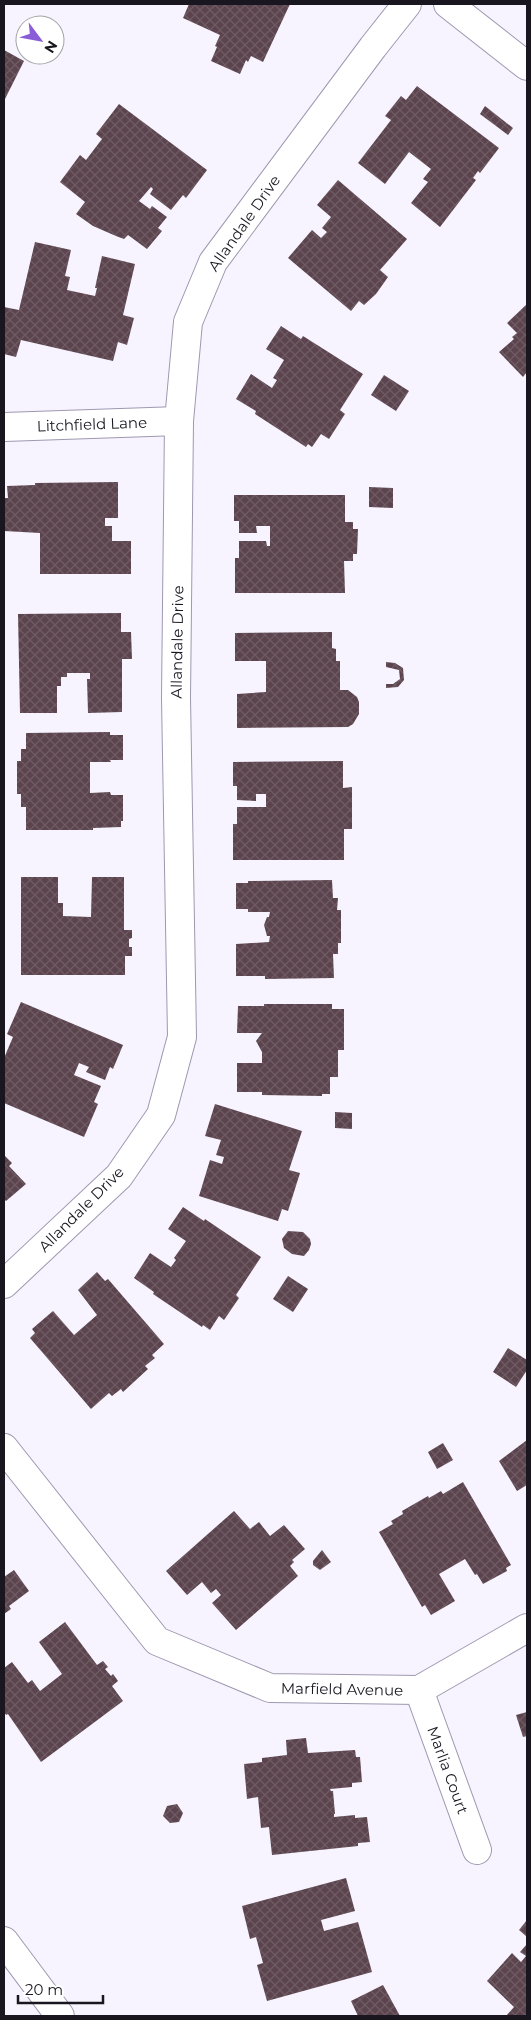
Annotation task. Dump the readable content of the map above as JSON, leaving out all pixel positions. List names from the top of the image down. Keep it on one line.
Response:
{"streets":{"street":["Allandale Drive","Litchfield Lane","Marfield Avenue","Marlia Court"]},"crossings":[["Allandale Drive","Litchfield Lane"],["Marfield Avenue","Marlia Court"]],"scale_bar":"20 m","north":"bottom right"}
